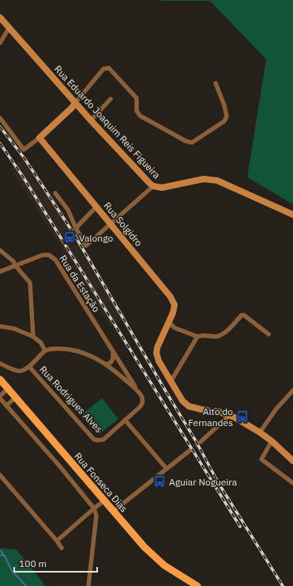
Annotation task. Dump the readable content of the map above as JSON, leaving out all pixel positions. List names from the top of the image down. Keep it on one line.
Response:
{"streets":{"main road":["Rua Fonseca Dias"],"street":["Rua Eduardo Joaquim Reis Figueira","Rua Solgidro","Rua da Estação","Rua Rodrigues Alves"]},"crossings":[["Rua da Estação","Rua Rodrigues Alves"]],"places":{"station":["Valongo"],"bus stop":["Alto do Fernandes","Aguiar Nogueira"]},"scale_bar":"100 m"}
